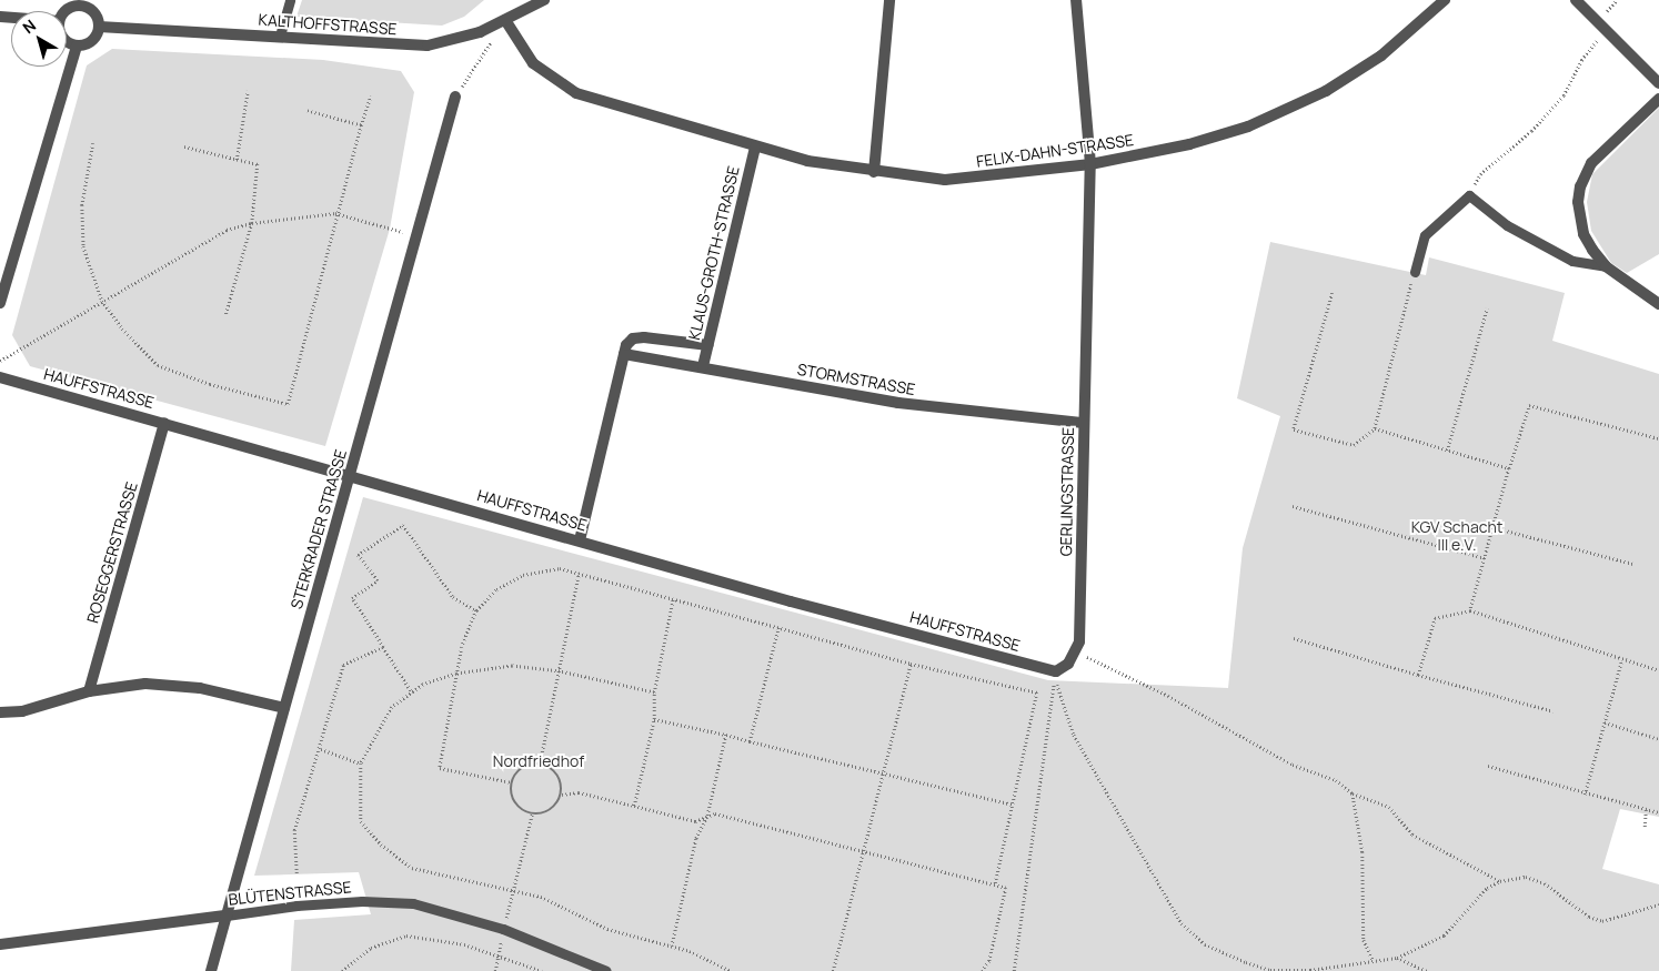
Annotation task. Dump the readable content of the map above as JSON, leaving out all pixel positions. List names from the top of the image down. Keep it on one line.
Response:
{"streets":{"street":["KALTHOFFSTRASSE","FELIX-DAHN-STRASSE","KLAUS-GROTH-STRASSE","STORMSTRASSE","HAUFFSTRASSE","GERLINGSTRASSE","STERKRADER STRASSE","ROSEGGERSTRASSE","BLÜTENSTRASSE"]},"crossings":[["KALTHOFFSTRASSE","FELIX-DAHN-STRASSE"],["FELIX-DAHN-STRASSE","KLAUS-GROTH-STRASSE"],["FELIX-DAHN-STRASSE","GERLINGSTRASSE"],["KLAUS-GROTH-STRASSE","STORMSTRASSE"],["STORMSTRASSE","GERLINGSTRASSE"],["HAUFFSTRASSE","STERKRADER STRASSE"],["HAUFFSTRASSE","ROSEGGERSTRASSE"],["STERKRADER STRASSE","BLÜTENSTRASSE"]],"parks":["KGV Schacht III e.V.","Nordfriedhof"],"north":"top left"}
